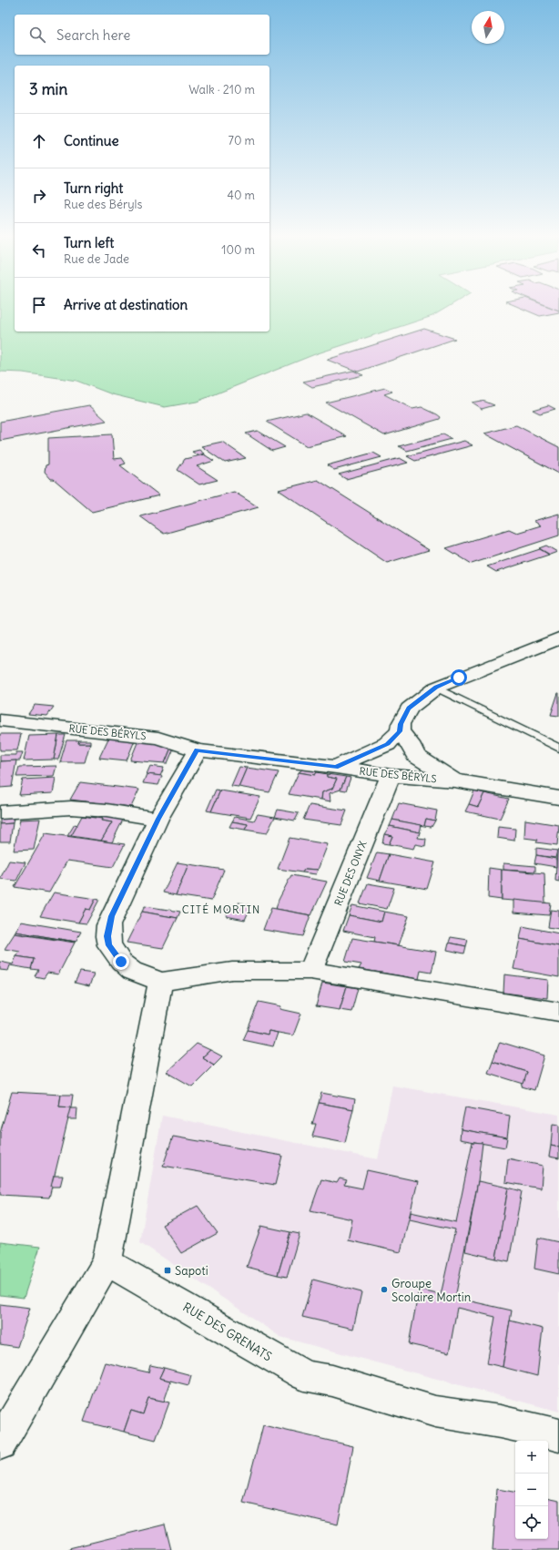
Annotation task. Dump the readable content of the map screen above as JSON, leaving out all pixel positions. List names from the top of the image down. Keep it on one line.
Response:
{"streets":{"street":["RUE DES BÉRYLS","RUE DES ONYX","RUE DES GRENATS"]},"crossings":[["RUE DES BÉRYLS","RUE DES ONYX"]],"districts":["CITÉ MORTIN"],"places":{"transit":["Sapoti"],"other":["Groupe Scolaire Mortin"]},"north":"top","page":{"search":"Search here","heading":["3 min","Walk · 210 m"],"list":[["Continue","70 m"],["Turn right","Rue des Béryls","40 m"],["Turn left","Rue de Jade","100 m"],"Arrive at destination"],"map_buttons":["+","−"]}}
